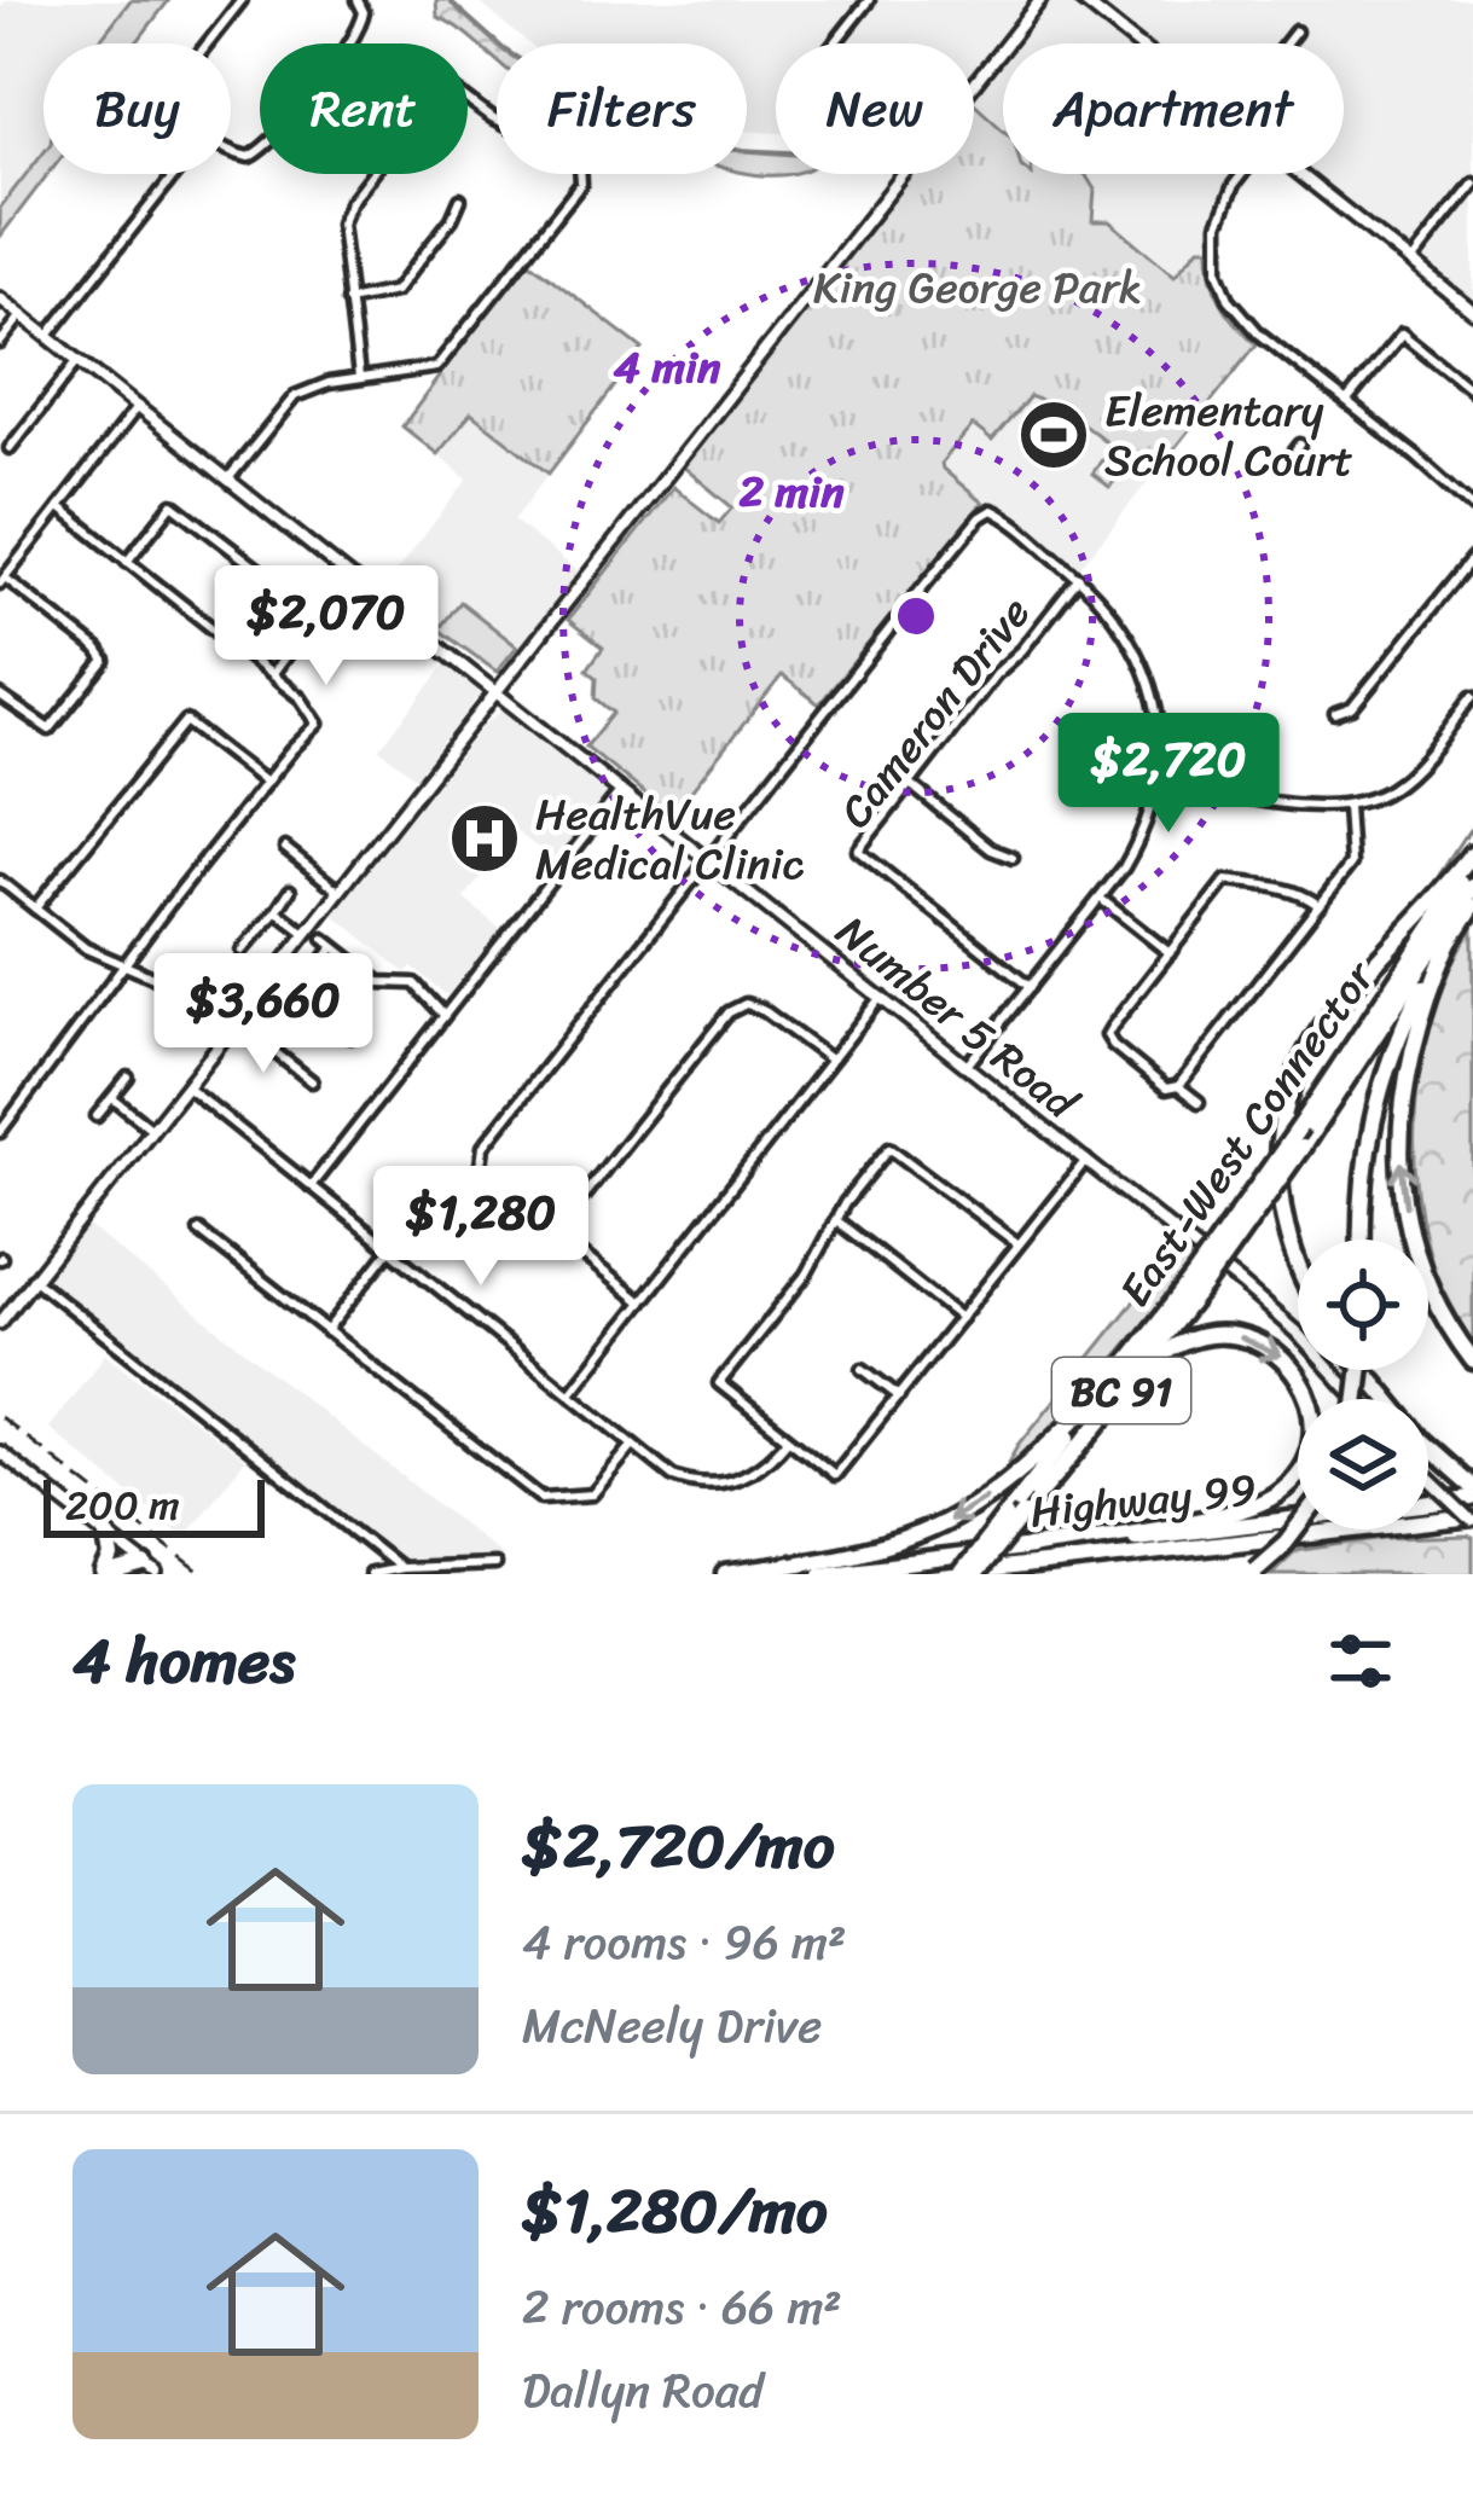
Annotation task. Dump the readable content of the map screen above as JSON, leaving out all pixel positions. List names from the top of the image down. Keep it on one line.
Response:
{"streets":{"highway":["East-West Connector","BC 91","Highway 99"],"main road":["Number 5 Road"],"street":["Cameron Drive"]},"crossings":[["East-West Connector","Highway 99"]],"parks":["King George Park"],"places":{"sports":["Elementary School Court"],"hospital":["HealthVue Medical Clinic"]},"scale_bar":"200 m","page":{"chip":["Buy","Rent","Filters","New","Apartment"],"price":["$2,070","$2,720","$3,660","$1,280"],"scale":"200 m","heading":"4 homes","list":[{"name":"$2,720/mo","note":"4 rooms · 96 m² · McNeely Drive"},{"name":"$1,280/mo","note":"2 rooms · 66 m² · Dallyn Road"}]},"rings":["4 min","2 min"]}
